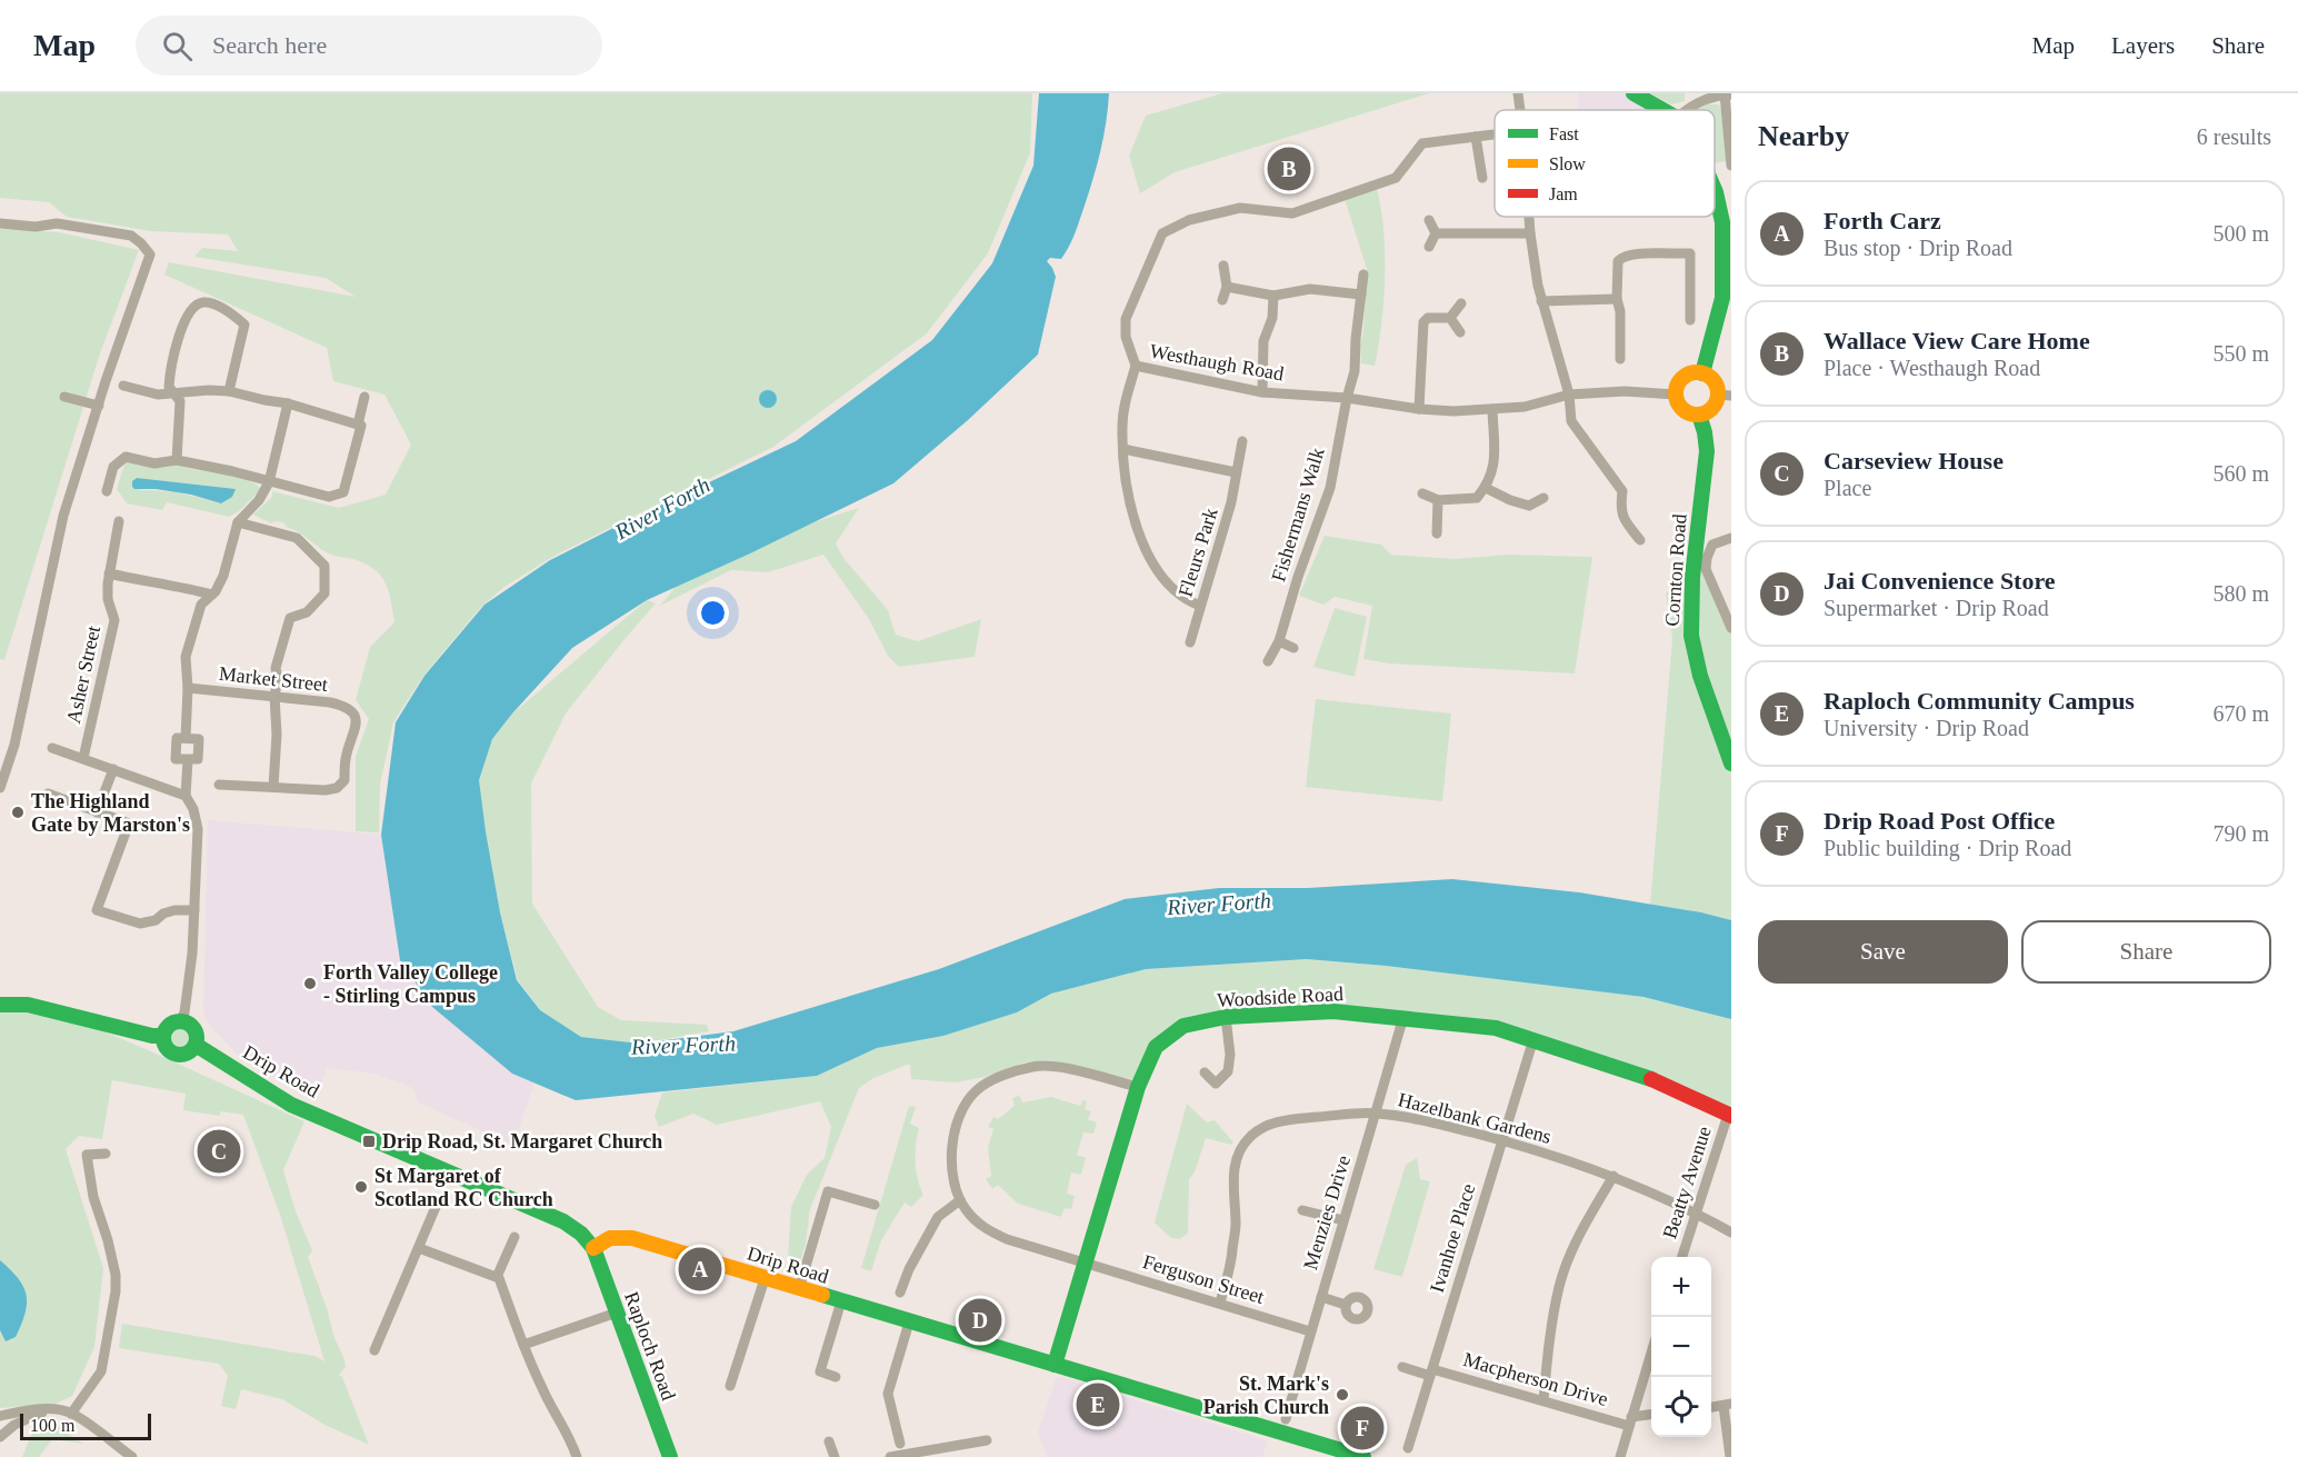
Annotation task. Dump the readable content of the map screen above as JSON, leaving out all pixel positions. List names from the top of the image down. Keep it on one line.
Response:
{"streets":{"street":["Westhaugh Road","Fishermans Walk","Fleurs Park","Cornton Road","Asher Street","Market Street","Woodside Road","Drip Road","Hazelbank Gardens","Beatty Avenue","Menzies Drive","Ivanhoe Place","Ferguson Street","Raploch Road","Macpherson Drive"]},"crossings":[["Westhaugh Road","Fishermans Walk"],["Westhaugh Road","Cornton Road"],["Woodside Road","Drip Road"],["Woodside Road","Beatty Avenue"],["Woodside Road","Menzies Drive"],["Woodside Road","Ivanhoe Place"],["Woodside Road","Ferguson Street"],["Drip Road","Raploch Road"],["Hazelbank Gardens","Beatty Avenue"],["Hazelbank Gardens","Menzies Drive"],["Hazelbank Gardens","Ivanhoe Place"],["Hazelbank Gardens","Ferguson Street"],["Menzies Drive","Ferguson Street"],["Ivanhoe Place","Macpherson Drive"]],"water":["River Forth"],"places":{"other":["The Highland Gate by Marston's","Forth Valley College - Stirling Campus","St Margaret of Scotland RC Church","St. Mark's Parish Church"],"transit":["Drip Road, St. Margaret Church"]},"legend":["Fast","Slow","Jam"],"scale_bar":"100 m","page":{"header":"Map","search":"Search here","nav":["Map","Layers","Share"],"heading":["Nearby","6 results"],"pins":["B","C","A","D","E","F"],"list":[{"mark":"A","name":"Forth Carz","note":"Bus stop · Drip Road","value":"500 m"},{"mark":"B","name":"Wallace View Care Home","note":"Place · Westhaugh Road","value":"550 m"},{"mark":"C","name":"Carseview House","note":"Place","value":"560 m"},{"mark":"D","name":"Jai Convenience Store","note":"Supermarket · Drip Road","value":"580 m"},{"mark":"E","name":"Raploch Community Campus","note":"University · Drip Road","value":"670 m"},{"mark":"F","name":"Drip Road Post Office","note":"Public building · Drip Road","value":"790 m"}],"buttons":["Save","Share"],"map_buttons":["+","−"],"scale":"100 m"}}
